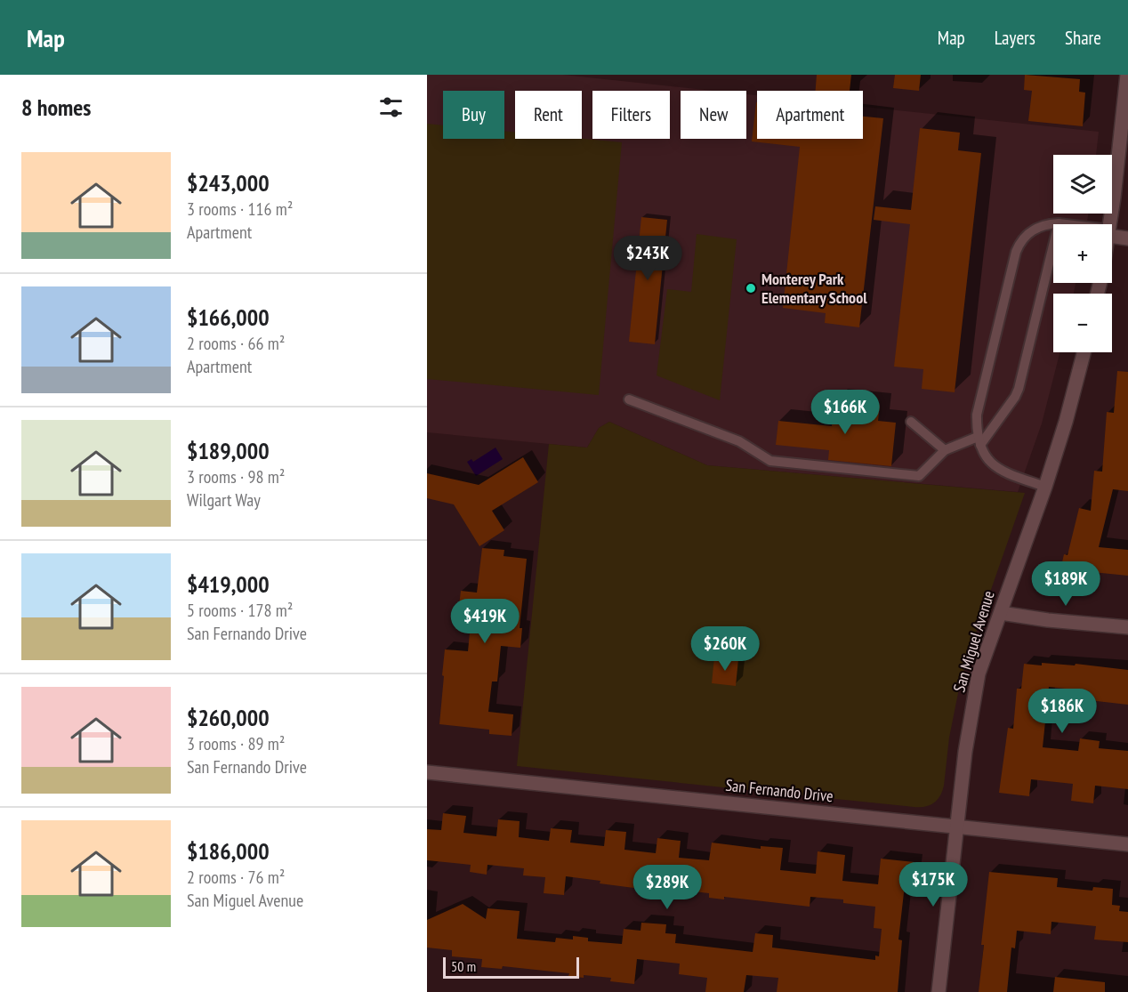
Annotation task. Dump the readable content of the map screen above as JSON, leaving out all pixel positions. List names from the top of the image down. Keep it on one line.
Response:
{"streets":{"street":["San Miguel Avenue","San Fernando Drive"]},"crossings":[["San Miguel Avenue","San Fernando Drive"]],"places":["Monterey Park Elementary School"],"scale_bar":"50 m","page":{"header":"Map","nav":["Map","Layers","Share"],"heading":"8 homes","chip":["Buy","Rent","Filters","New","Apartment"],"list":[{"name":"$243,000","note":"3 rooms · 116 m² · Apartment"},{"name":"$166,000","note":"2 rooms · 66 m² · Apartment"},{"name":"$189,000","note":"3 rooms · 98 m² · Wilgart Way"},{"name":"$419,000","note":"5 rooms · 178 m² · San Fernando Drive"},{"name":"$260,000","note":"3 rooms · 89 m² · San Fernando Drive"},{"name":"$186,000","note":"2 rooms · 76 m² · San Miguel Avenue"}],"map_buttons":["+","−"],"price":["$243K","$166K","$189K","$419K","$260K","$186K","$175K","$289K"],"scale":"50 m"}}
